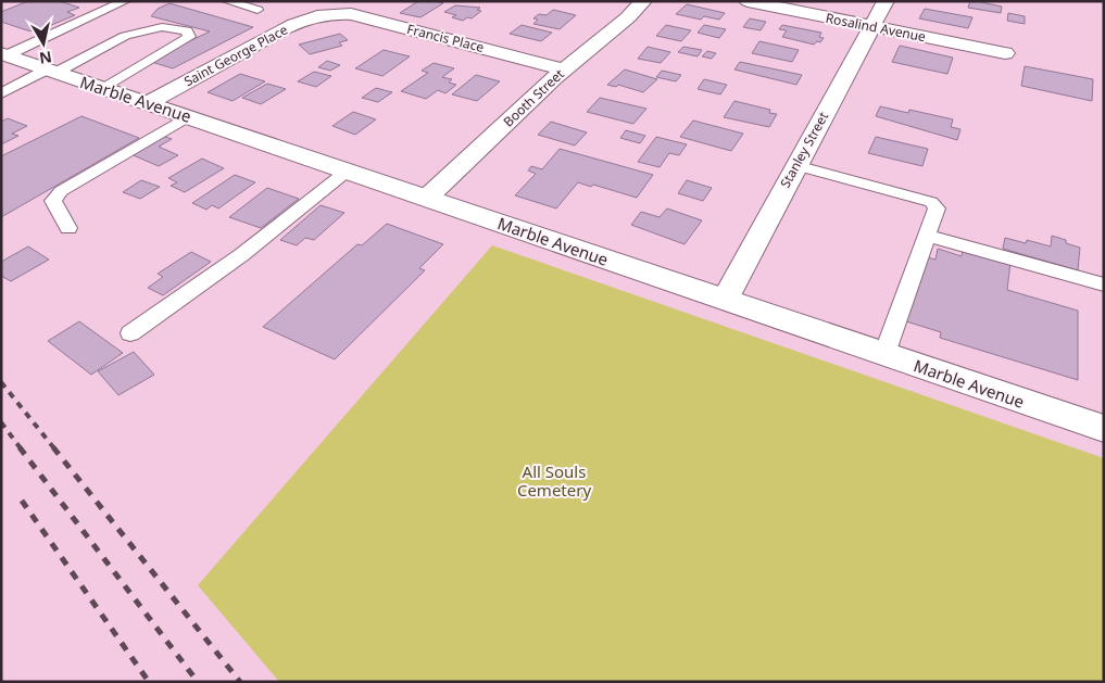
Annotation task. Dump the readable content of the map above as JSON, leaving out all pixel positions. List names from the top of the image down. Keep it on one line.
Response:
{"streets":{"street":["Rosalind Avenue","Francis Place","Saint George Place","Booth Street","Marble Avenue","Stanley Street"]},"crossings":[["Rosalind Avenue","Stanley Street"],["Francis Place","Saint George Place"],["Francis Place","Booth Street"],["Saint George Place","Marble Avenue"],["Booth Street","Marble Avenue"],["Marble Avenue","Stanley Street"]],"parks":["All Souls Cemetery"],"north":"bottom"}
